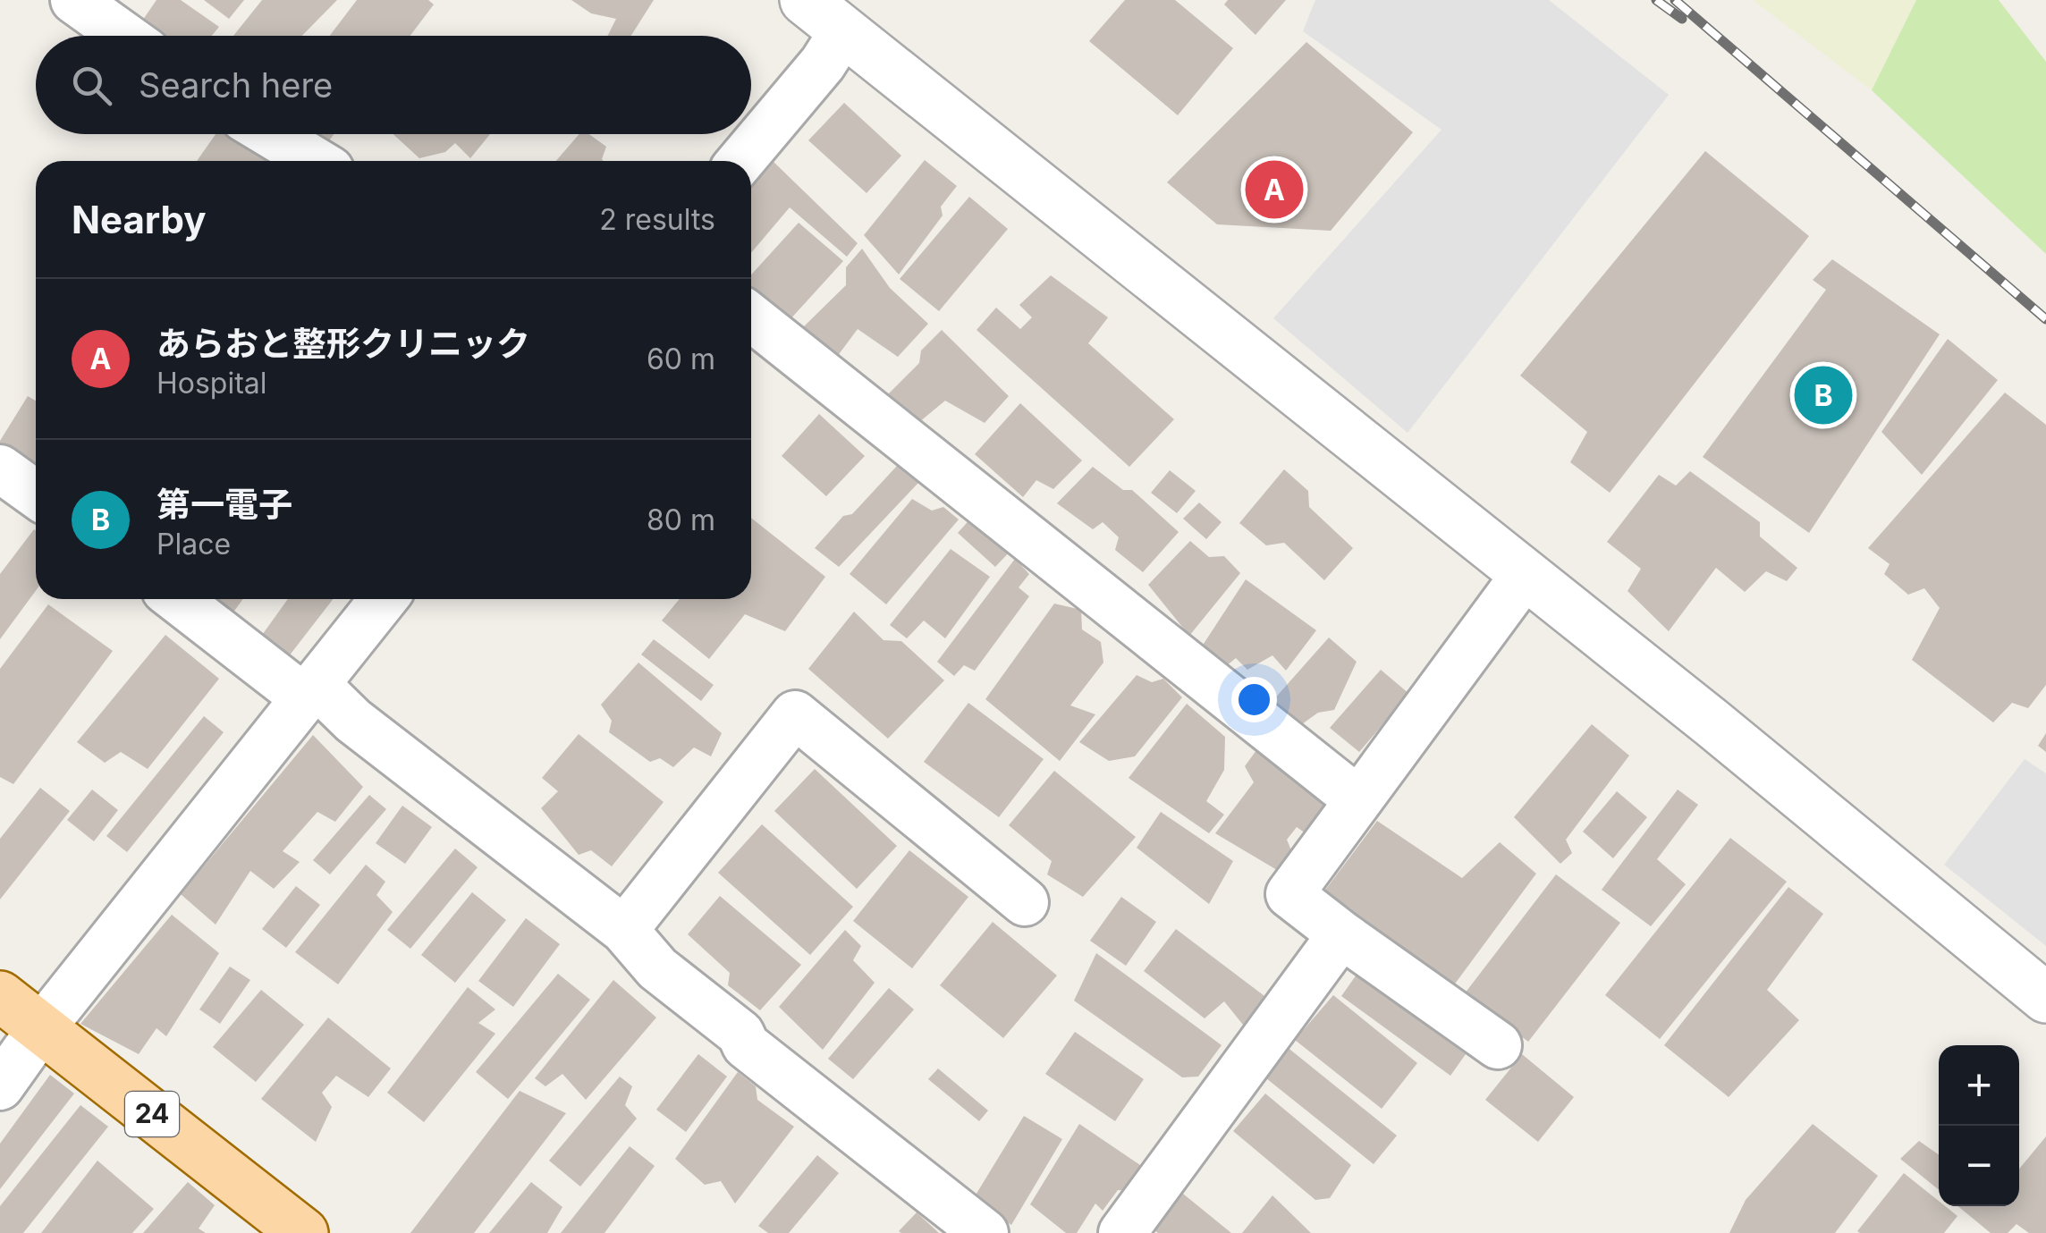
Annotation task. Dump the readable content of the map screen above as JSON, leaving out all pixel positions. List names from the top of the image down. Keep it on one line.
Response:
{"streets":{"main road":["24"]},"page":{"search":"Search here","pins":["A","B"],"heading":["Nearby","2 results"],"list":[{"mark":"A","name":"あらおと整形クリニック","note":"Hospital","value":"60 m"},{"mark":"B","name":"第一電子","note":"Place","value":"80 m"}],"map_buttons":["+","−"]}}
